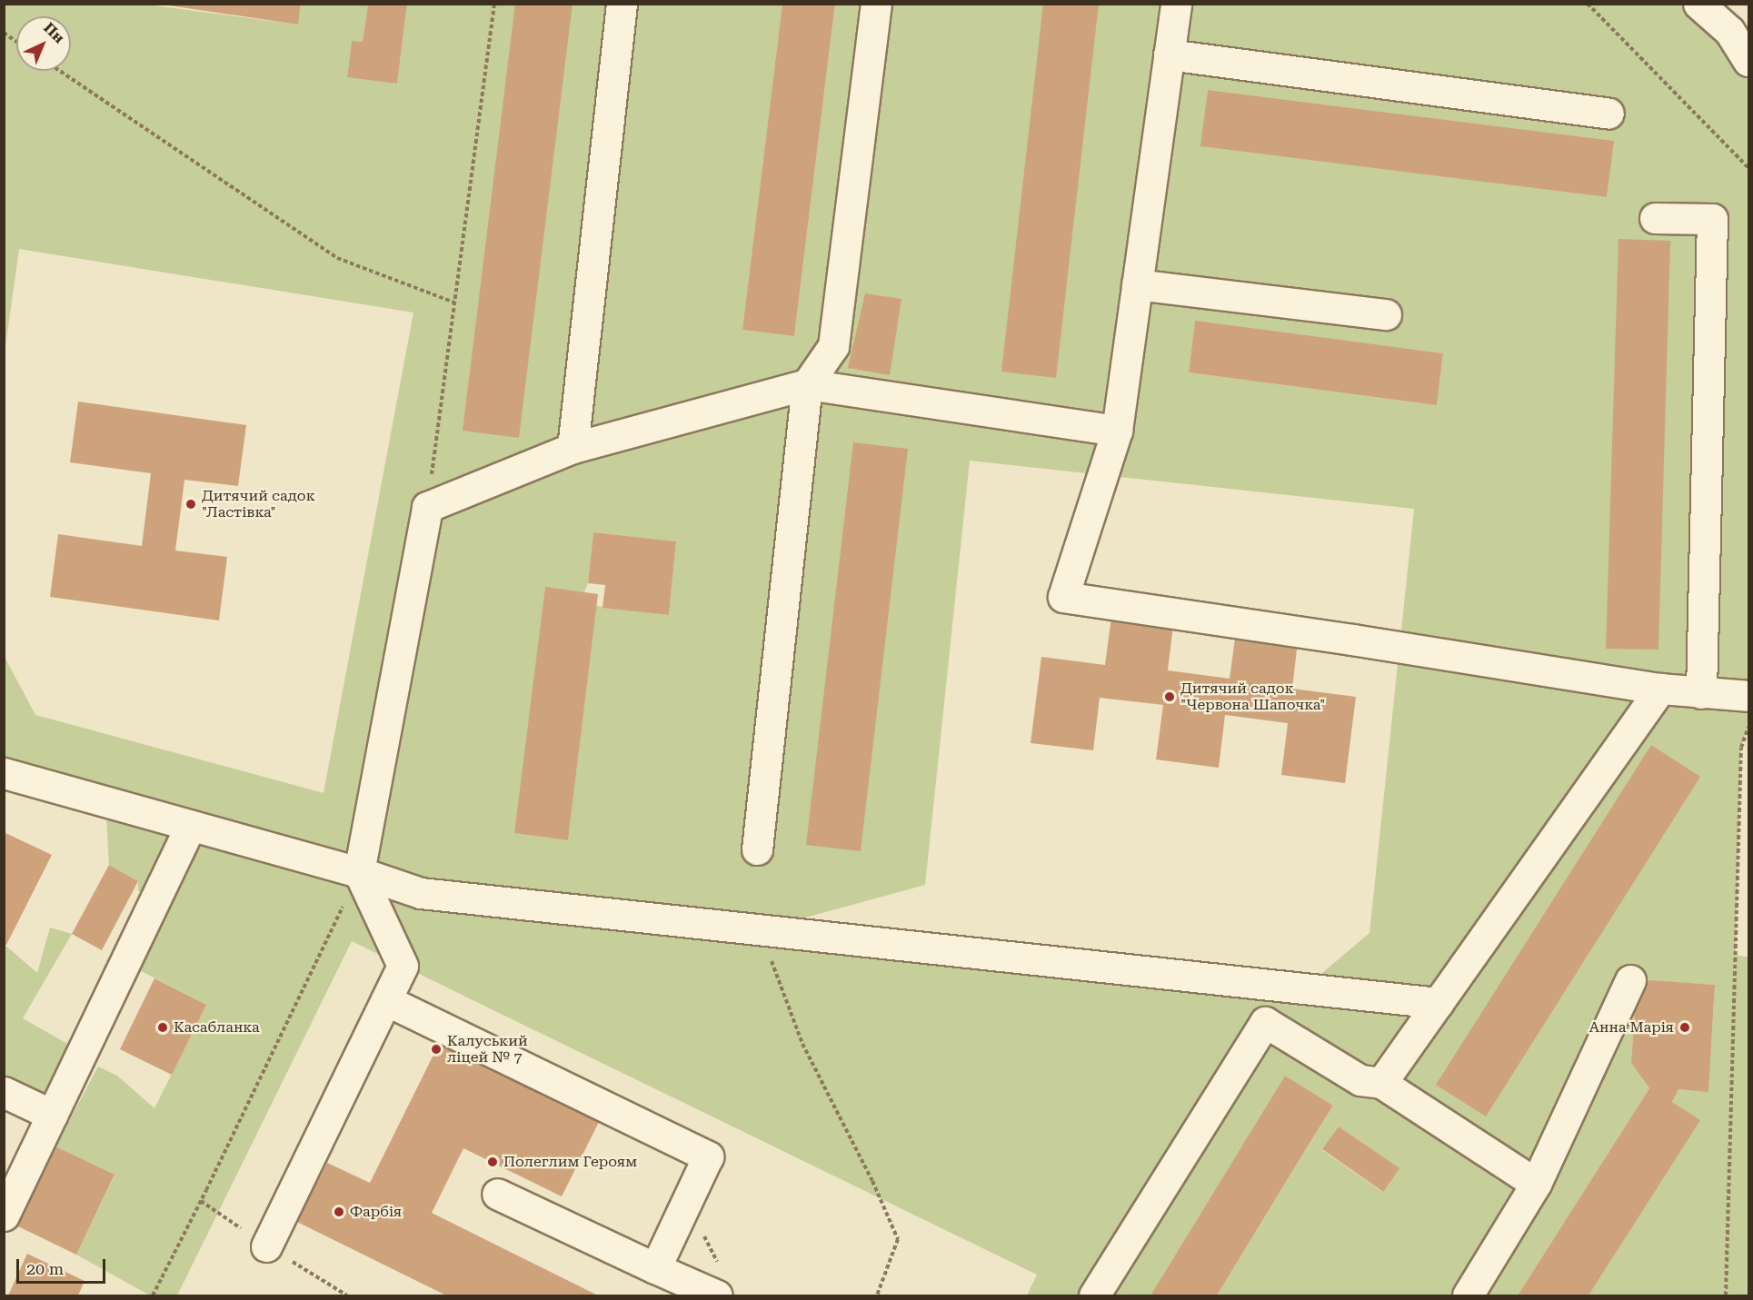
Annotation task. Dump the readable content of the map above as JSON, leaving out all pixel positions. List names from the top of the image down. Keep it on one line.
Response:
{"places":["Дитячий садок \"Ластівка\"","Дитячий садок \"Червона Шапочка\"","Касабланка","Анна Марія","Калуський ліцей № 7","Полеглим Героям","Фарбія"],"scale_bar":"20 m","north":"top right"}
